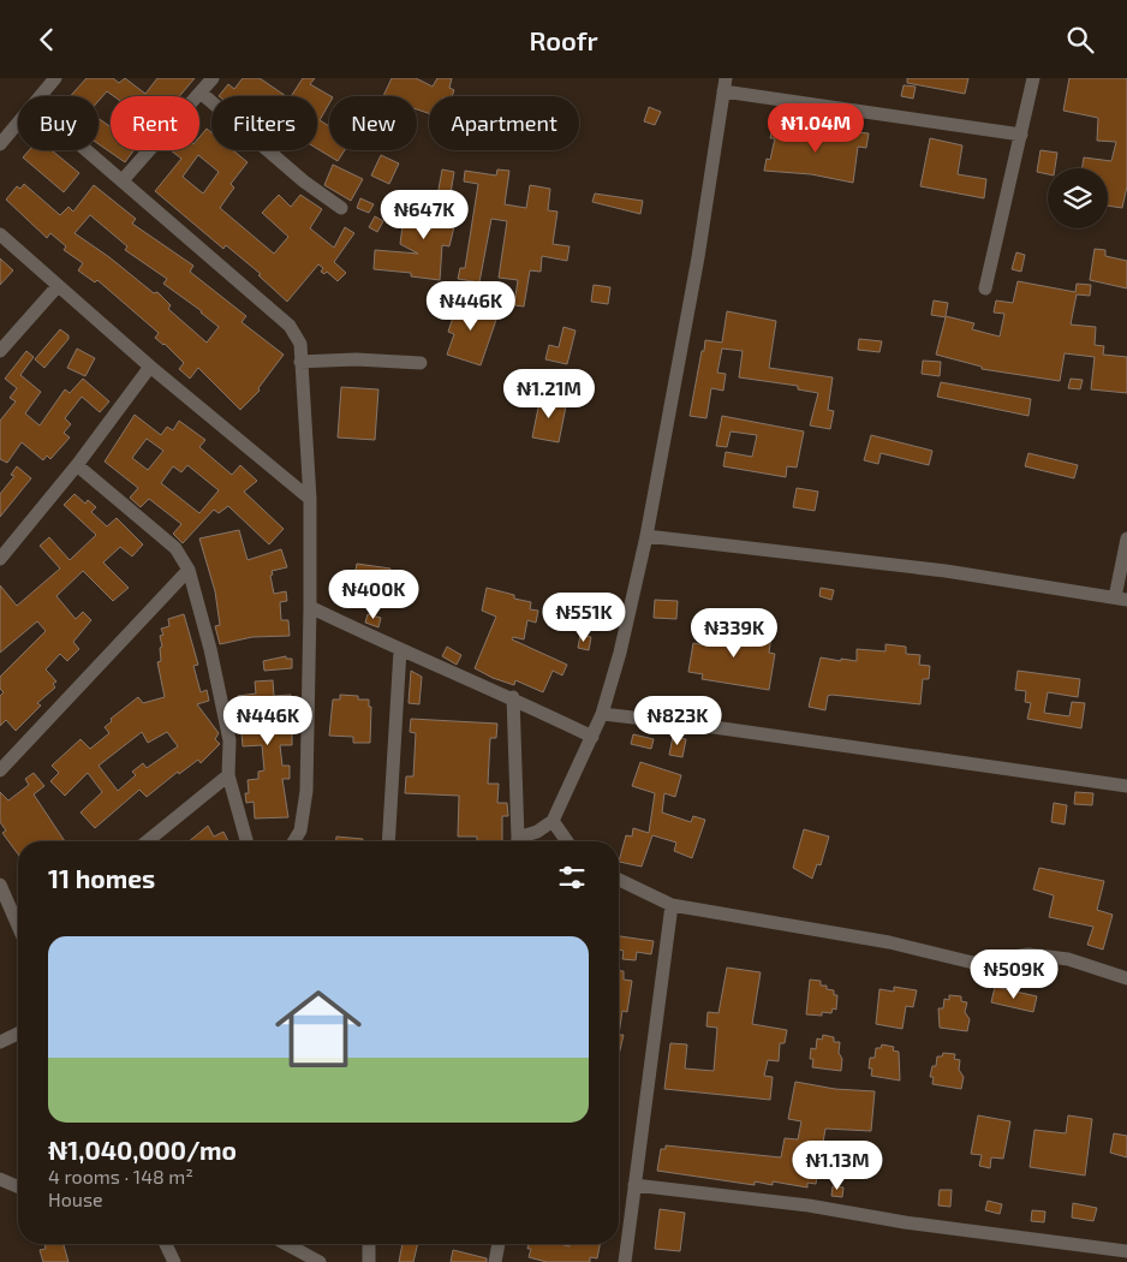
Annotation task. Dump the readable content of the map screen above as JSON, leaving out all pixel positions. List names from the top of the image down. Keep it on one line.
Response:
{"page":{"header":"Roofr","chip":["Buy","Rent","Filters","New","Apartment"],"price":["₦1.04M","₦647K","₦446K","₦1.21M","₦400K","₦551K","₦339K","₦446K","₦823K","₦509K","₦1.13M"],"heading":"11 homes","list":[{"name":"₦1,040,000/mo","note":"4 rooms · 148 m² · House"}]}}
